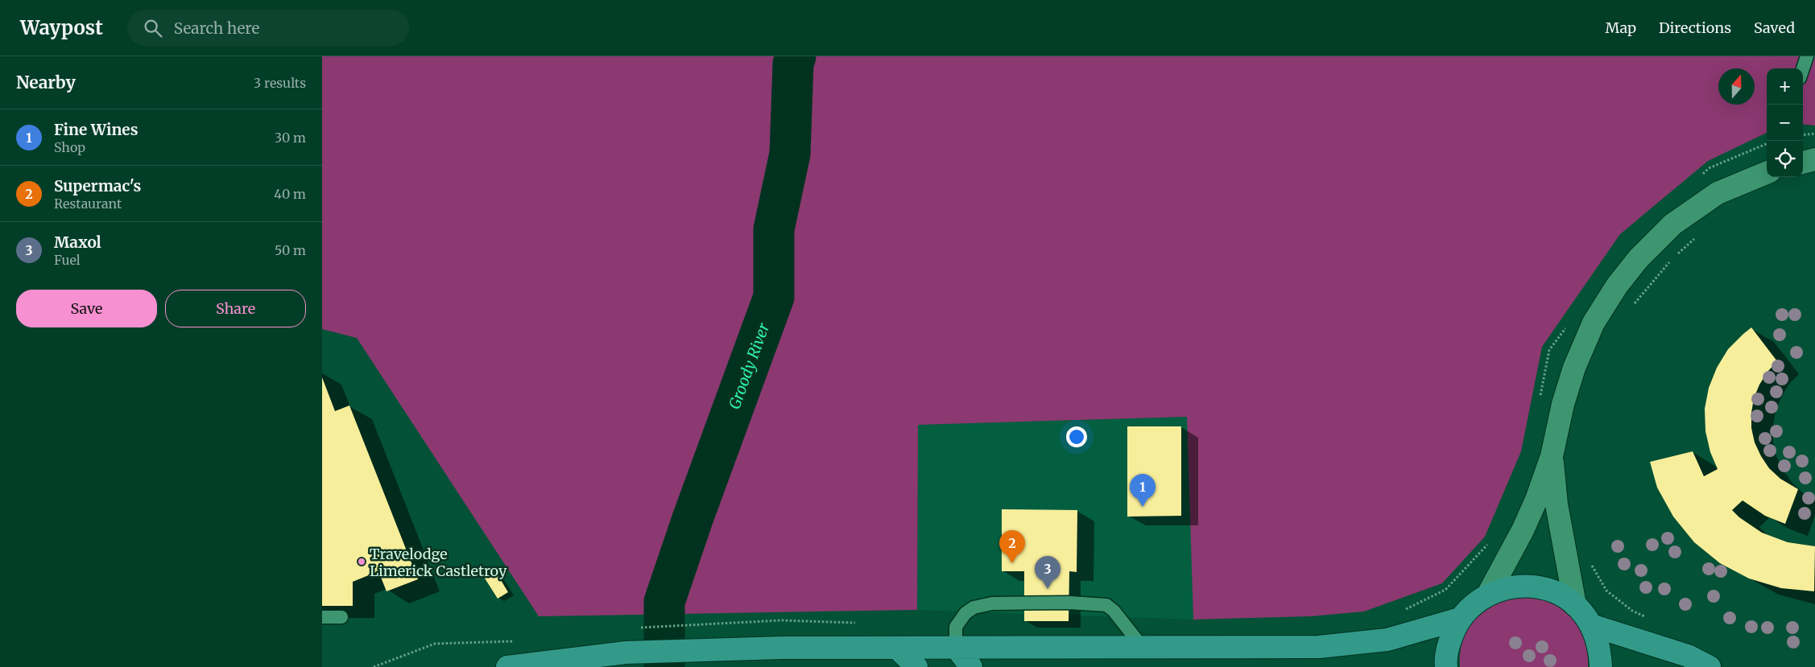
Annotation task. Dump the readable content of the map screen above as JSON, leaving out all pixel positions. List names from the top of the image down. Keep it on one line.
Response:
{"water":["Groody River"],"places":["Travelodge Limerick Castletroy"],"north":"top","page":{"header":"Waypost","search":"Search here","nav":["Map","Directions","Saved"],"heading":["Nearby","3 results"],"map_buttons":["+","−"],"list":[{"mark":"1","name":"Fine Wines","note":"Shop","value":"30 m"},{"mark":"2","name":"Supermac's","note":"Restaurant","value":"40 m"},{"mark":"3","name":"Maxol","note":"Fuel","value":"50 m"}],"buttons":["Save","Share"],"pins":["1","2","3"]}}
